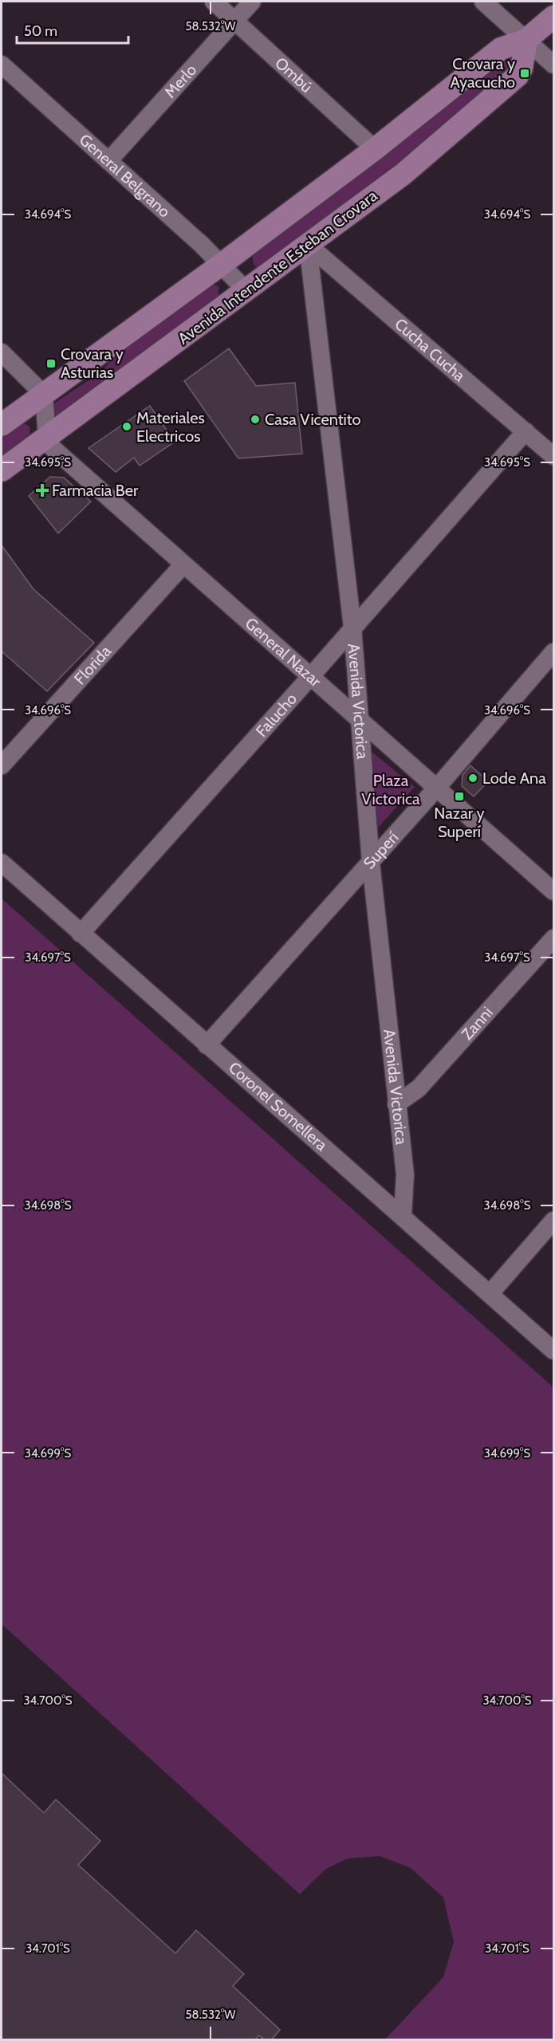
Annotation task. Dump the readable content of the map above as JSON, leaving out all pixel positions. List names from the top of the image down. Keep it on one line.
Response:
{"streets":{"main road":["Avenida Intendente Esteban Crovara"],"street":["Ombú","Merlo","General Belgrano","Cucha Cucha","General Nazar","Florida","Avenida Victorica","Falucho","Superí","Zanni","Coronel Somellera"]},"crossings":[["Ombú","Merlo"],["Merlo","General Belgrano"],["General Belgrano","Avenida Intendente Esteban Crovara"],["Avenida Intendente Esteban Crovara","Cucha Cucha"],["Avenida Intendente Esteban Crovara","General Nazar"],["Avenida Intendente Esteban Crovara","Avenida Victorica"],["Cucha Cucha","Avenida Victorica"],["Cucha Cucha","Falucho"],["General Nazar","Florida"],["General Nazar","Avenida Victorica"],["General Nazar","Falucho"],["General Nazar","Superí"],["Avenida Victorica","Falucho"],["Avenida Victorica","Superí"],["Avenida Victorica","Zanni"],["Avenida Victorica","Coronel Somellera"],["Falucho","Coronel Somellera"],["Superí","Coronel Somellera"]],"parks":["Plaza Victorica"],"places":{"transit":["Crovara y Ayacucho","Crovara y Asturias","Nazar y Superí"],"other":["Casa Vicentito","Materiales Electricos","Lode Ana"],"health":["Farmacia Ber"]},"scale_bar":"50 m","coordinates":["58.532°W","34.694°S","34.695°S","34.696°S","34.697°S","34.698°S","34.699°S","34.700°S","34.701°S"]}
